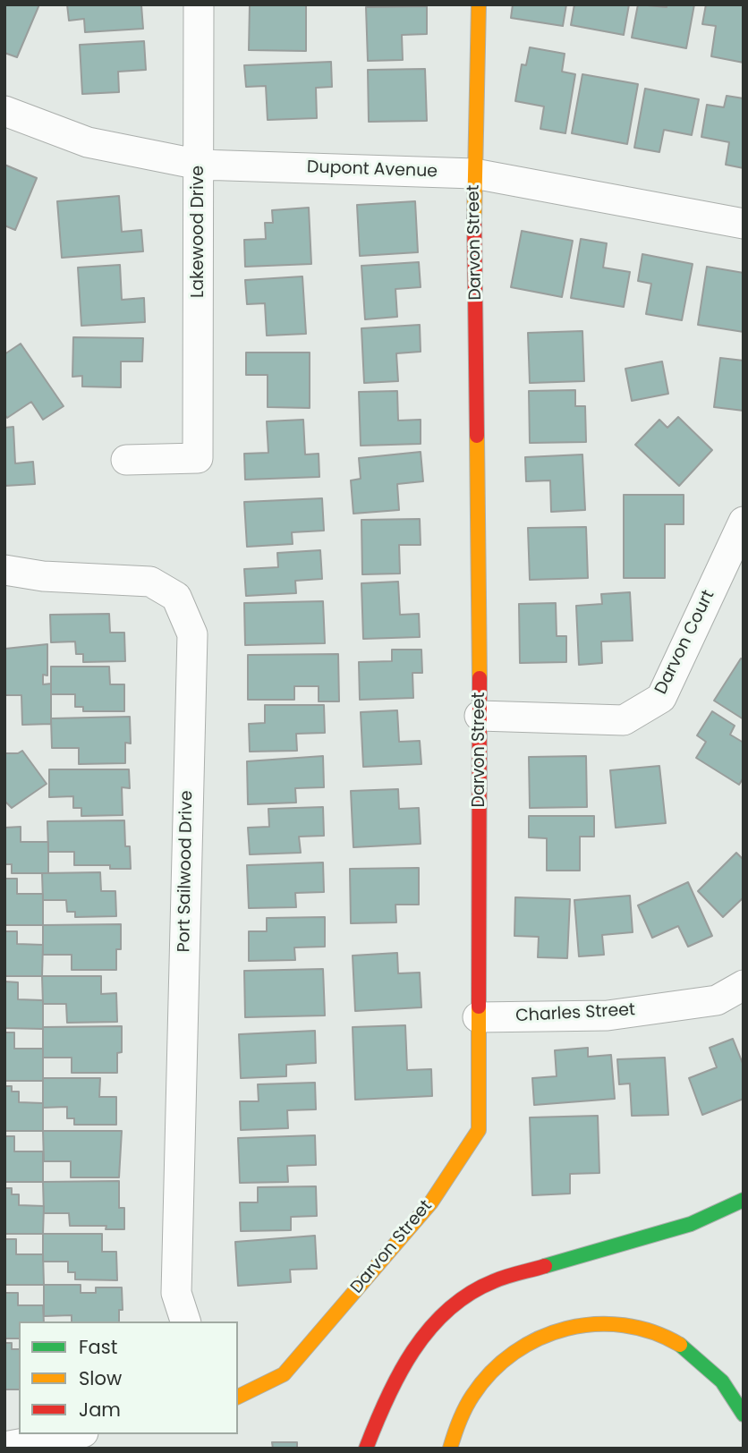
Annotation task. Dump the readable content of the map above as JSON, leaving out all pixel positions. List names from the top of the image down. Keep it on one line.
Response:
{"streets":{"main road":["Darvon Street"],"street":["Dupont Avenue","Lakewood Drive","Darvon Court","Port Sailwood Drive","Charles Street"]},"crossings":[["Dupont Avenue","Lakewood Drive"],["Dupont Avenue","Darvon Street"],["Darvon Street","Darvon Court"],["Darvon Street","Charles Street"]],"legend":["Fast","Slow","Jam"]}
